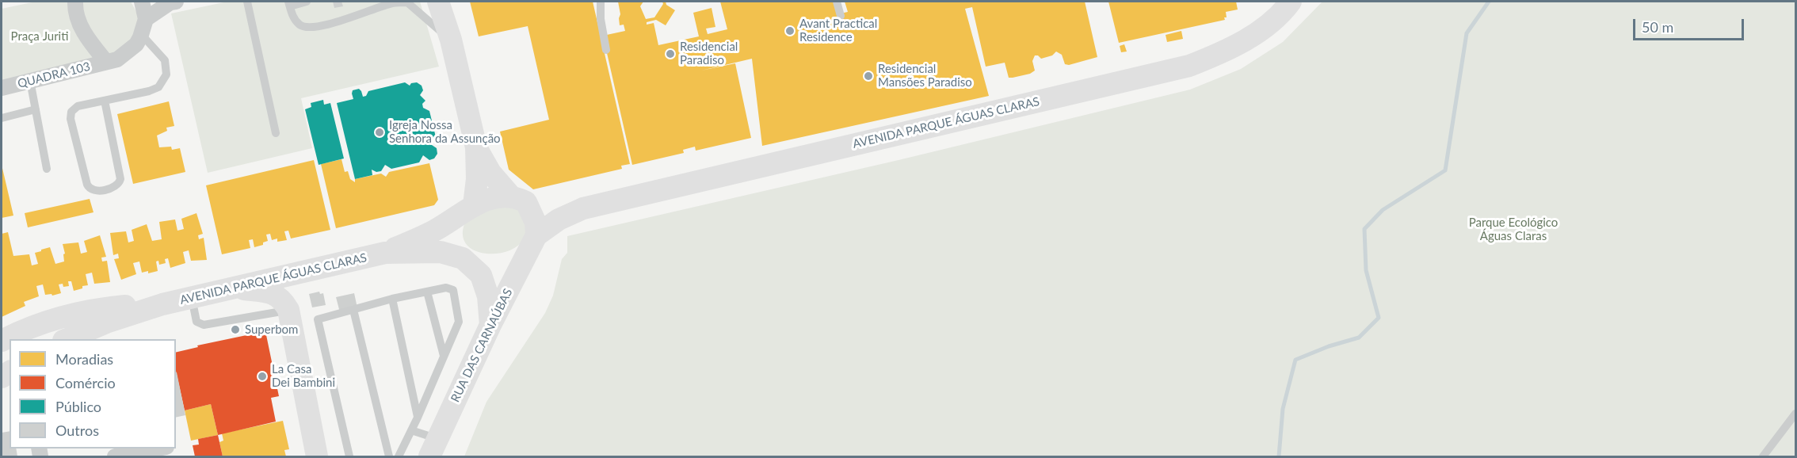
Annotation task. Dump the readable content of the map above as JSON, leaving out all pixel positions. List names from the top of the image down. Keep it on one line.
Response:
{"streets":{"street":["QUADRA 103","AVENIDA PARQUE ÁGUAS CLARAS","RUA DAS CARNAÚBAS"]},"crossings":[["AVENIDA PARQUE ÁGUAS CLARAS","RUA DAS CARNAÚBAS"]],"parks":["Praça Juriti","Parque Ecológico Águas Claras"],"places":["Avant Practical Residence","Residencial Paradiso","Residencial Mansões Paradiso","Igreja Nossa Senhora da Assunção","Superbom","La Casa Dei Bambini"],"legend":["Moradias","Comércio","Público","Outros"],"scale_bar":"50 m"}
